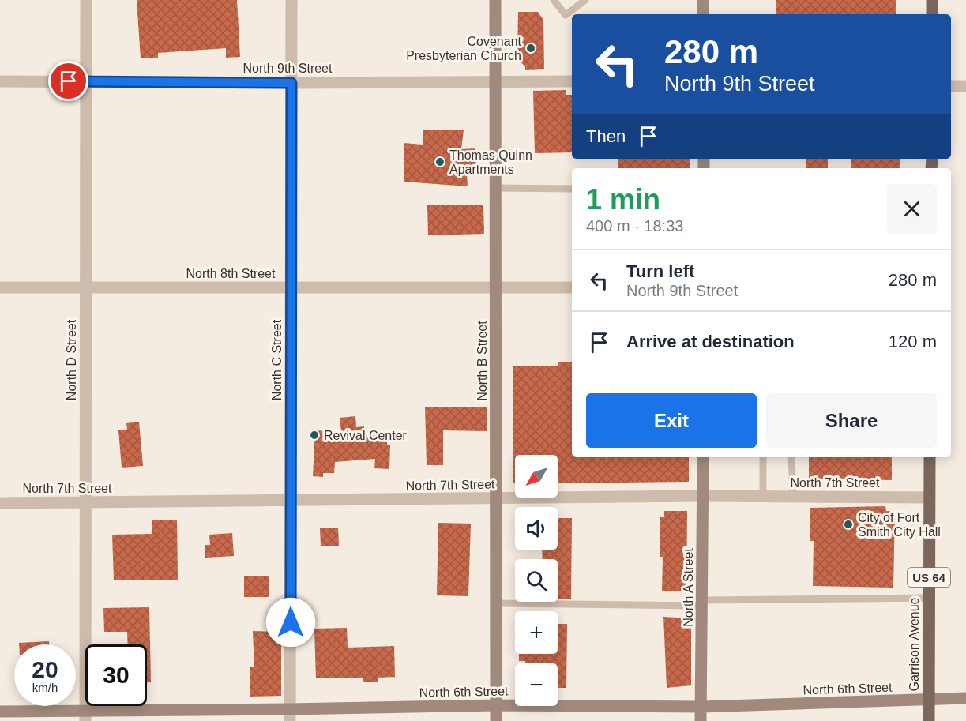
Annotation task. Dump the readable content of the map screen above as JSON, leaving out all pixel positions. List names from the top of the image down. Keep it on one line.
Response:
{"streets":{"main road":["US 64","Garrison Avenue"],"street":["North 9th Street","North 8th Street","North D Street","North C Street","North B Street","North 7th Street","North A Street","North 6th Street"]},"crossings":[["North 9th Street","North D Street"],["North 9th Street","North C Street"],["North 9th Street","North B Street"],["North 8th Street","North D Street"],["North 8th Street","North C Street"],["North 8th Street","North B Street"],["North D Street","North 7th Street"],["North D Street","North 6th Street"],["North C Street","North 7th Street"],["North C Street","North 6th Street"],["North B Street","North 7th Street"],["North B Street","North 6th Street"],["North 7th Street","North A Street"],["North 7th Street","Garrison Avenue"],["North A Street","North 6th Street"],["Garrison Avenue","North 6th Street"]],"places":["Covenant Presbyterian Church","Thomas Quinn Apartments","Revival Center","City of Fort Smith City Hall"],"north":"bottom left","page":{"turn":["280 m","North 9th Street"],"then":"Then","heading":["1 min","400 m · 18:33"],"list":[{"name":"Turn left","note":"North 9th Street","value":"280 m"},{"name":"Arrive at destination","value":"120 m"}],"buttons":["Exit","Share"],"map_buttons":["+","−"],"speed":"20 km/h","limit":"30"}}
